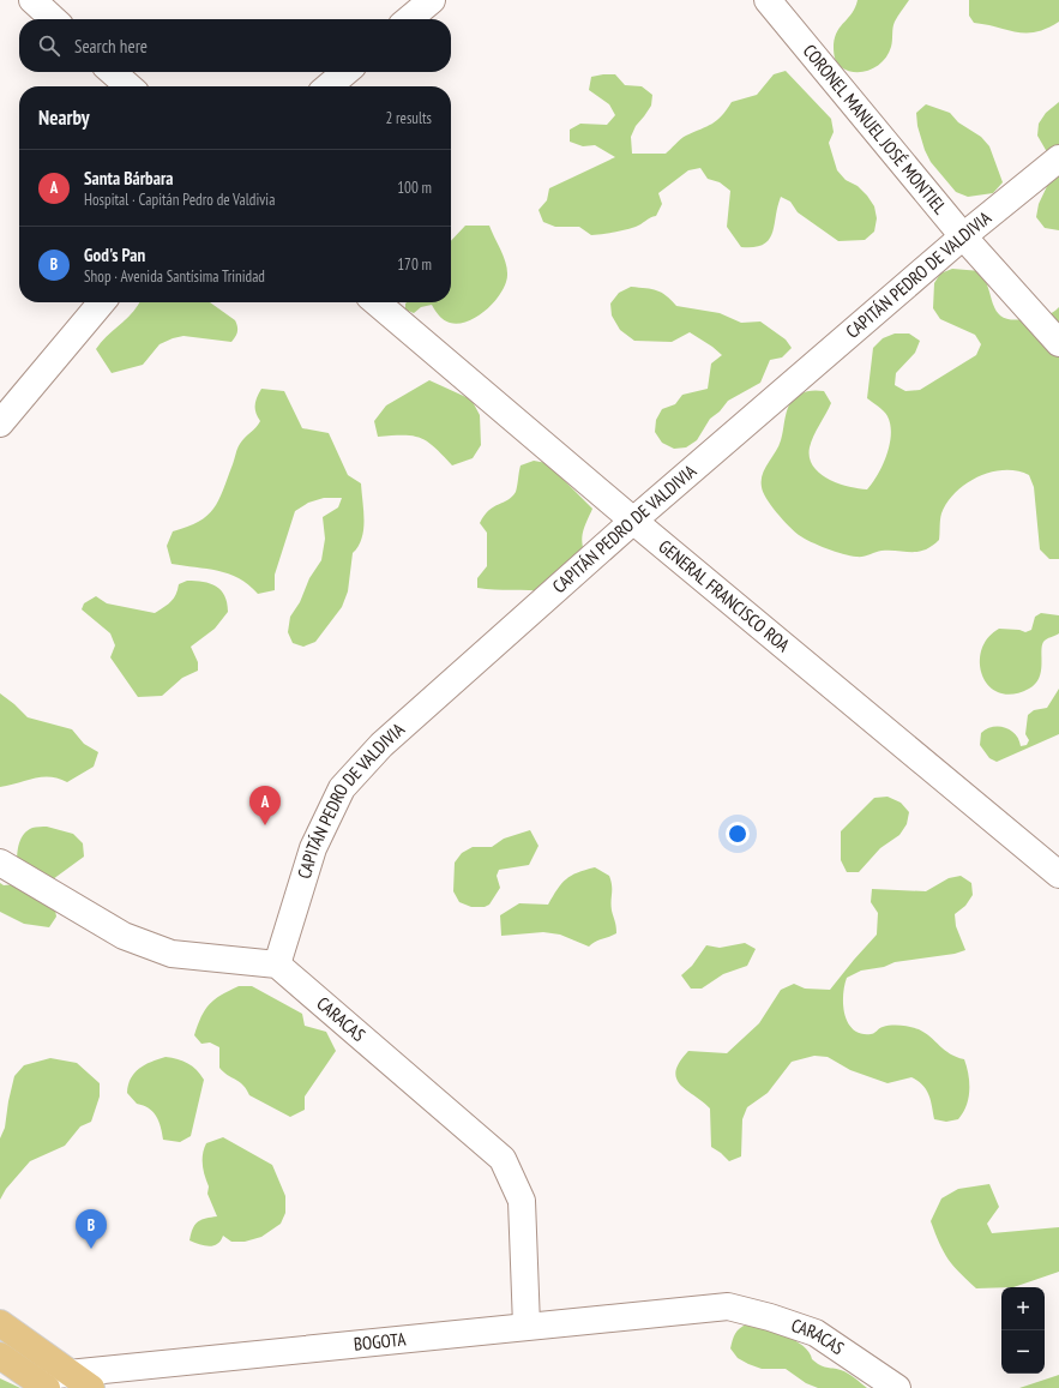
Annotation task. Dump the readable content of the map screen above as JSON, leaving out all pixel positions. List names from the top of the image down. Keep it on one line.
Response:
{"streets":{"street":["CORONEL MANUEL JOSÉ MONTIEL","CAPITÁN PEDRO DE VALDIVIA","GENERAL FRANCISCO ROA","CARACAS","BOGOTA"]},"crossings":[["CORONEL MANUEL JOSÉ MONTIEL","CAPITÁN PEDRO DE VALDIVIA"],["CAPITÁN PEDRO DE VALDIVIA","GENERAL FRANCISCO ROA"],["CAPITÁN PEDRO DE VALDIVIA","CARACAS"],["CARACAS","BOGOTA"]],"page":{"search":"Search here","heading":["Nearby","2 results"],"list":[{"mark":"A","name":"Santa Bárbara","note":"Hospital · Capitán Pedro de Valdivia","value":"100 m"},{"mark":"B","name":"God's Pan","note":"Shop · Avenida Santísima Trinidad","value":"170 m"}],"pins":["A","B"],"map_buttons":["+","−"]}}
